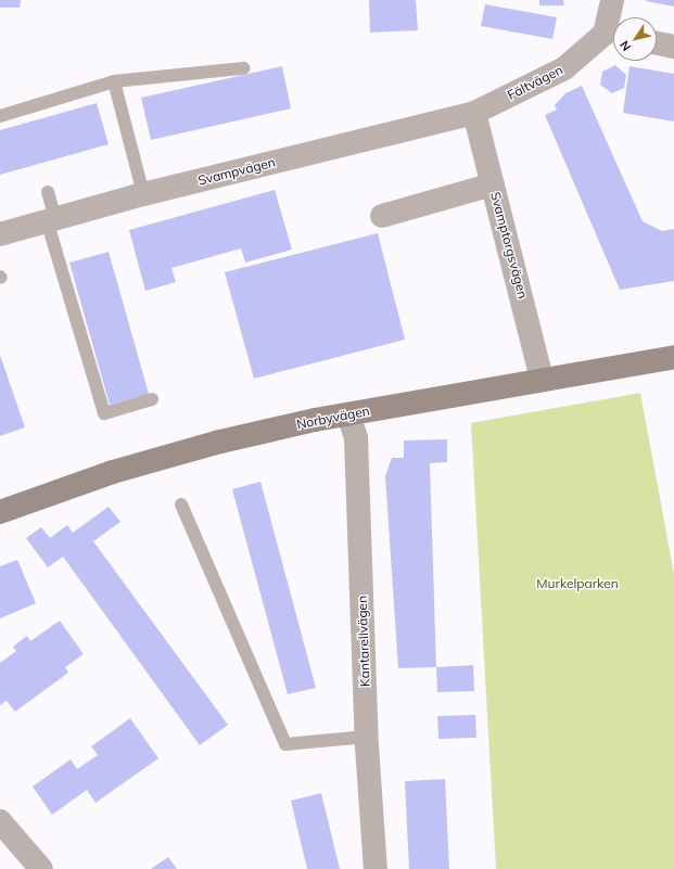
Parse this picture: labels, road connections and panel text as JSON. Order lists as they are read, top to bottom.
{
  "streets": {
    "street": [
      "Fältvägen",
      "Svampvägen",
      "Svamptorgsvägen",
      "Norbyvägen",
      "Kantarellvägen"
    ]
  },
  "crossings": [
    ["Fältvägen", "Svampvägen"],
    ["Fältvägen", "Svamptorgsvägen"],
    ["Svampvägen", "Svamptorgsvägen"],
    ["Svamptorgsvägen", "Norbyvägen"],
    ["Norbyvägen", "Kantarellvägen"]
  ],
  "parks": ["Murkelparken"],
  "north": "bottom left"
}
